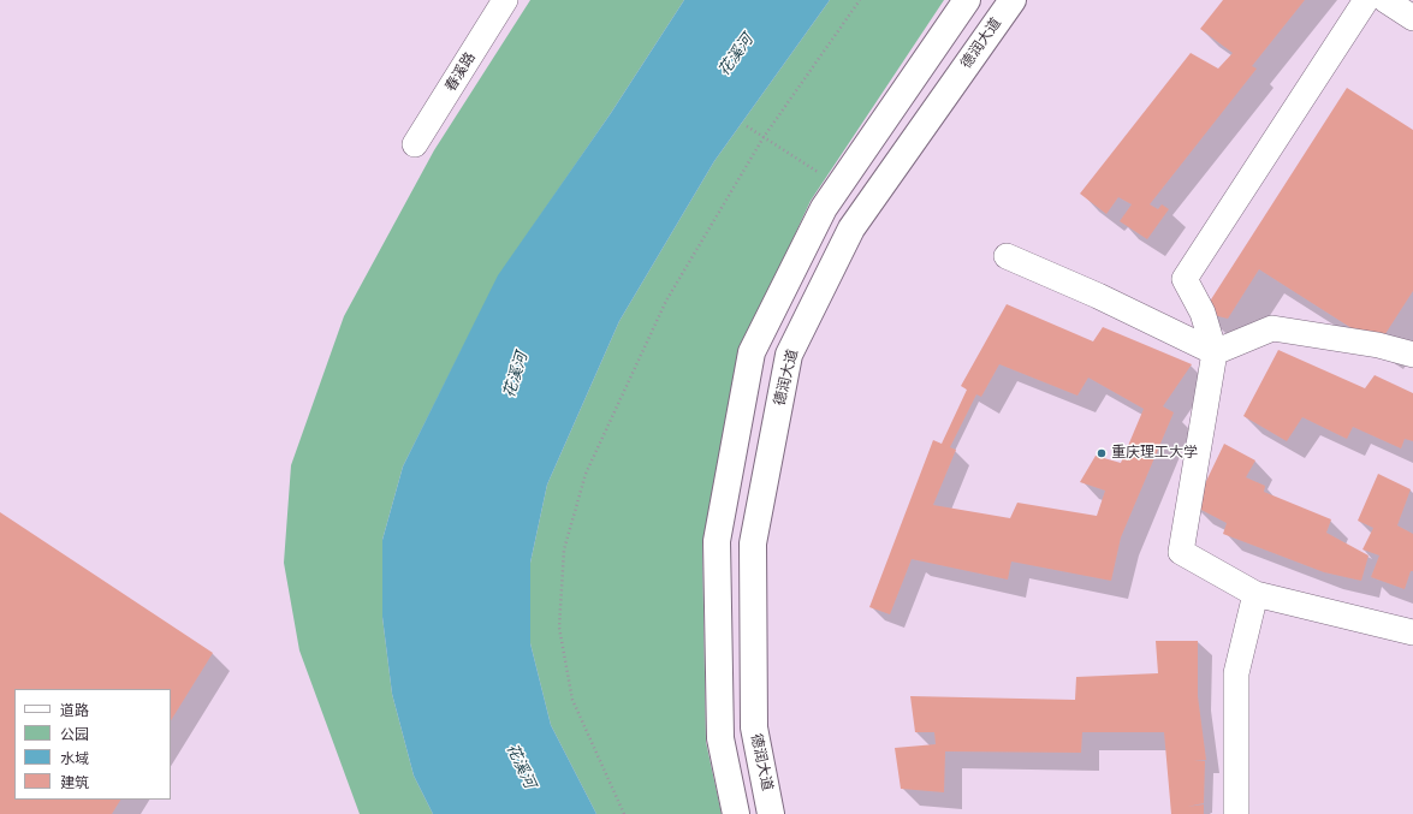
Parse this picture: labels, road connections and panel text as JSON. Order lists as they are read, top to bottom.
{
  "streets": {
    "main road": ["德润大道"],
    "street": ["春溪路"]
  },
  "water": ["花溪河"],
  "places": ["重庆理工大学"],
  "legend": [
    "道路",
    "公园",
    "水域",
    "建筑"
  ]
}
